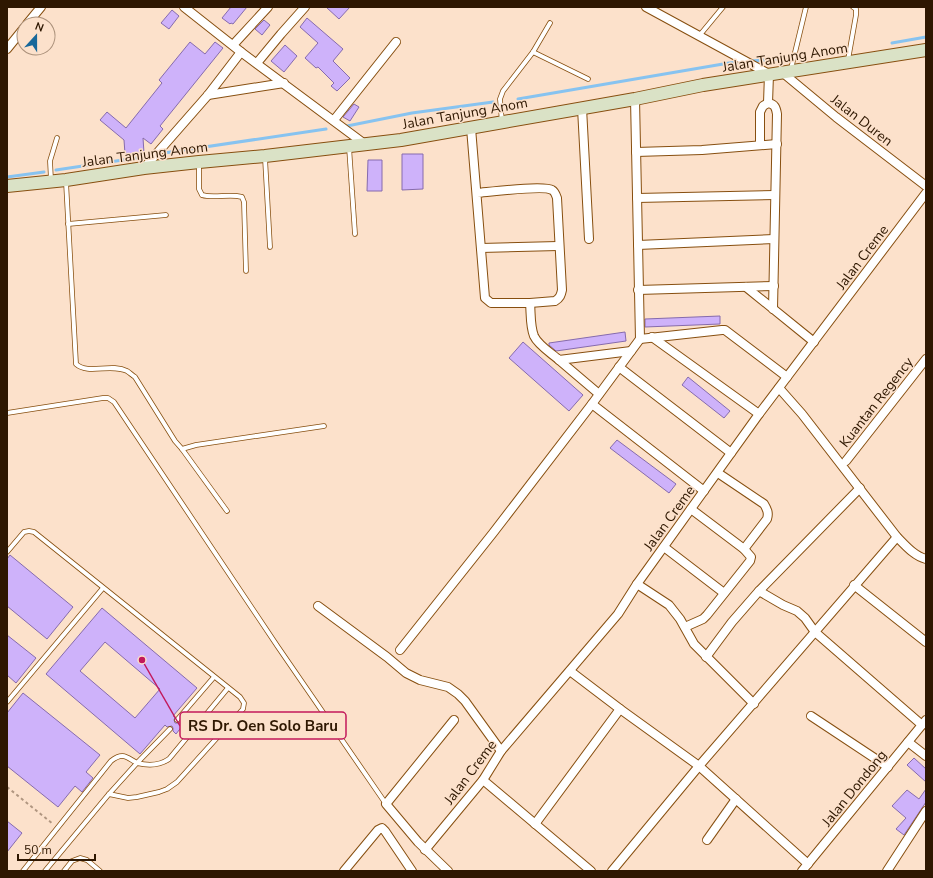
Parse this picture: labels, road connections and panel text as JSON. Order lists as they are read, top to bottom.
{
  "streets": {
    "main road": ["Jalan Tanjung Anom"],
    "street": [
      "Jalan Duren",
      "Jalan Creme",
      "Kuantan Regency",
      "Jalan Dondong"
    ]
  },
  "crossings": [
    ["Jalan Tanjung Anom", "Jalan Duren"]
  ],
  "places": ["RS Dr. Oen Solo Baru"],
  "scale_bar": "50 m",
  "north": "top"
}
